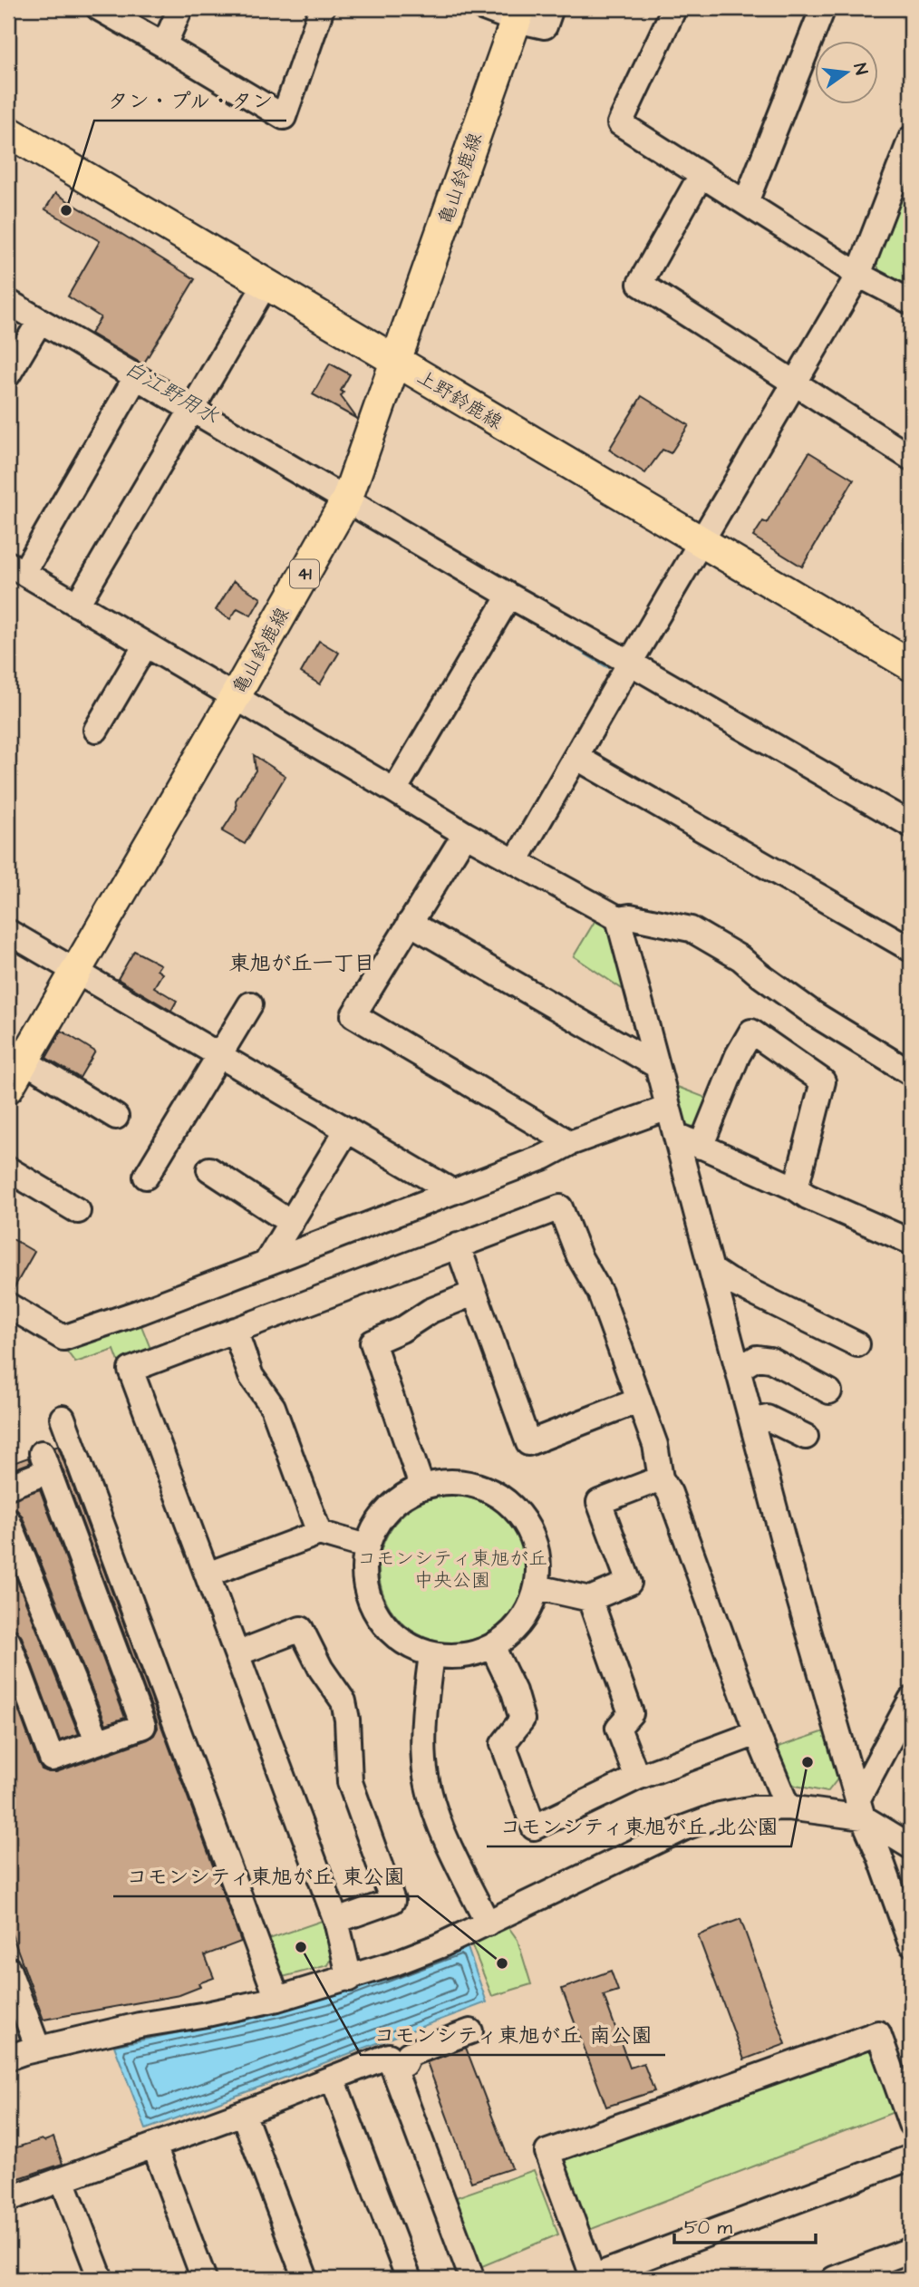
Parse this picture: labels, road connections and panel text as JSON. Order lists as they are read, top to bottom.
{
  "streets": {
    "main road": ["亀山鈴鹿線", "上野鈴鹿線", "41"]
  },
  "crossings": [
    ["亀山鈴鹿線", "上野鈴鹿線"]
  ],
  "districts": ["東旭が丘一丁目"],
  "water": ["白江野用水"],
  "parks": ["コモンシティ東旭が丘 中央公園"],
  "places": [
    "タン・プル・タン",
    "コモンシティ東旭が丘 北公園",
    "コモンシティ東旭が丘 南公園",
    "コモンシティ東旭が丘 東公園"
  ],
  "scale_bar": "50 m",
  "north": "right"
}
